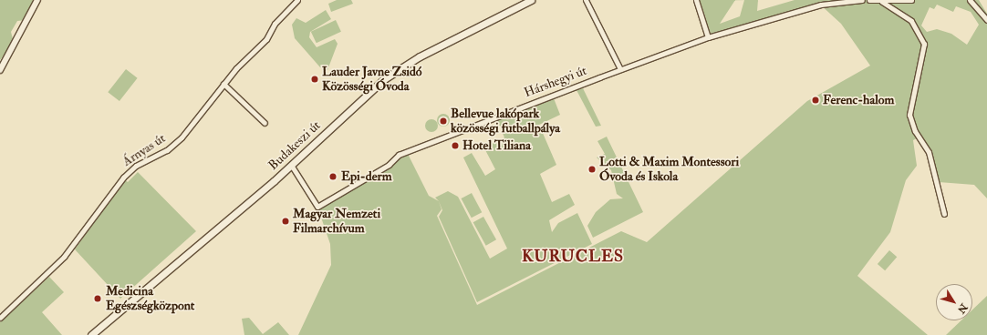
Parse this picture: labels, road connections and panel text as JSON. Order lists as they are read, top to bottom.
{
  "streets": {
    "main road": ["Budakeszi út"],
    "street": ["Hárshegyi út", "Árnyas út"]
  },
  "crossings": [
    ["Hárshegyi út", "Budakeszi út"]
  ],
  "districts": ["KURUCLES"],
  "places": [
    "Lauder Javne Zsidó Közösségi Óvoda",
    "Ferenc-halom",
    "Bellevue lakópark közösségi futballpálya",
    "Hotel Tiliana",
    "Lotti & Maxim Montessori Óvoda és Iskola",
    "Epi-derm",
    "Magyar Nemzeti Filmarchívum",
    "Medicina Egészségközpont"
  ],
  "north": "bottom right"
}
